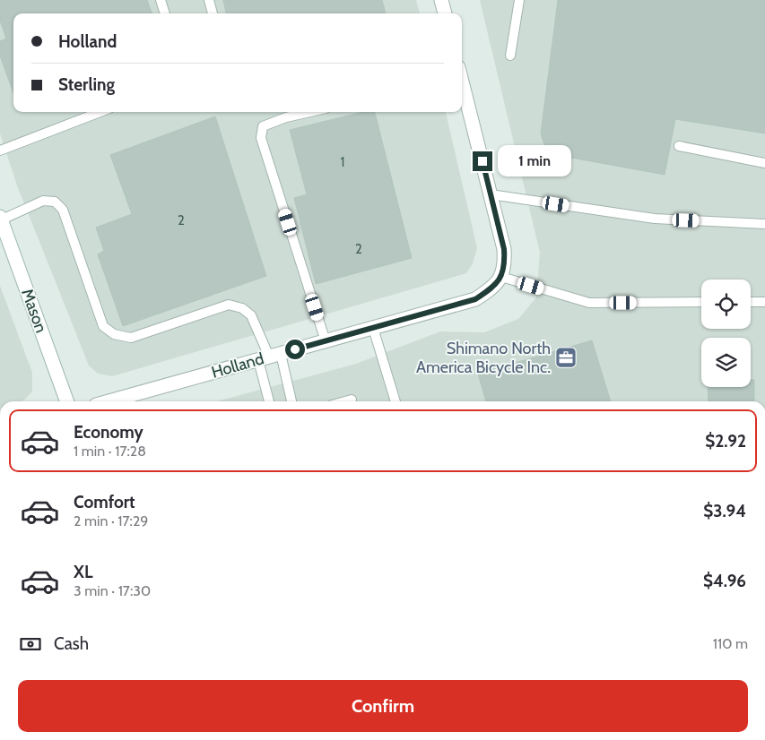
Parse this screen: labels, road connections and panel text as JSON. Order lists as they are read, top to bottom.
{
  "streets": {
    "street": ["Mason", "Holland"]
  },
  "places": {
    "office": ["Shimano North America Bicycle Inc."]
  },
  "house_numbers": ["1", "2", "2"],
  "page": {
    "banner": ["Holland", "Sterling"],
    "bubble": "1 min",
    "list": [
      {
        "name": "Economy",
        "note": "1 min · 17:28",
        "value": "$2.92"
      },
      {
        "name": "Comfort",
        "note": "2 min · 17:29",
        "value": "$3.94"
      },
      {
        "name": "XL",
        "note": "3 min · 17:30",
        "value": "$4.96"
      }
    ],
    "pay": ["Cash", "110 m"],
    "buttons": "Confirm"
  }
}
